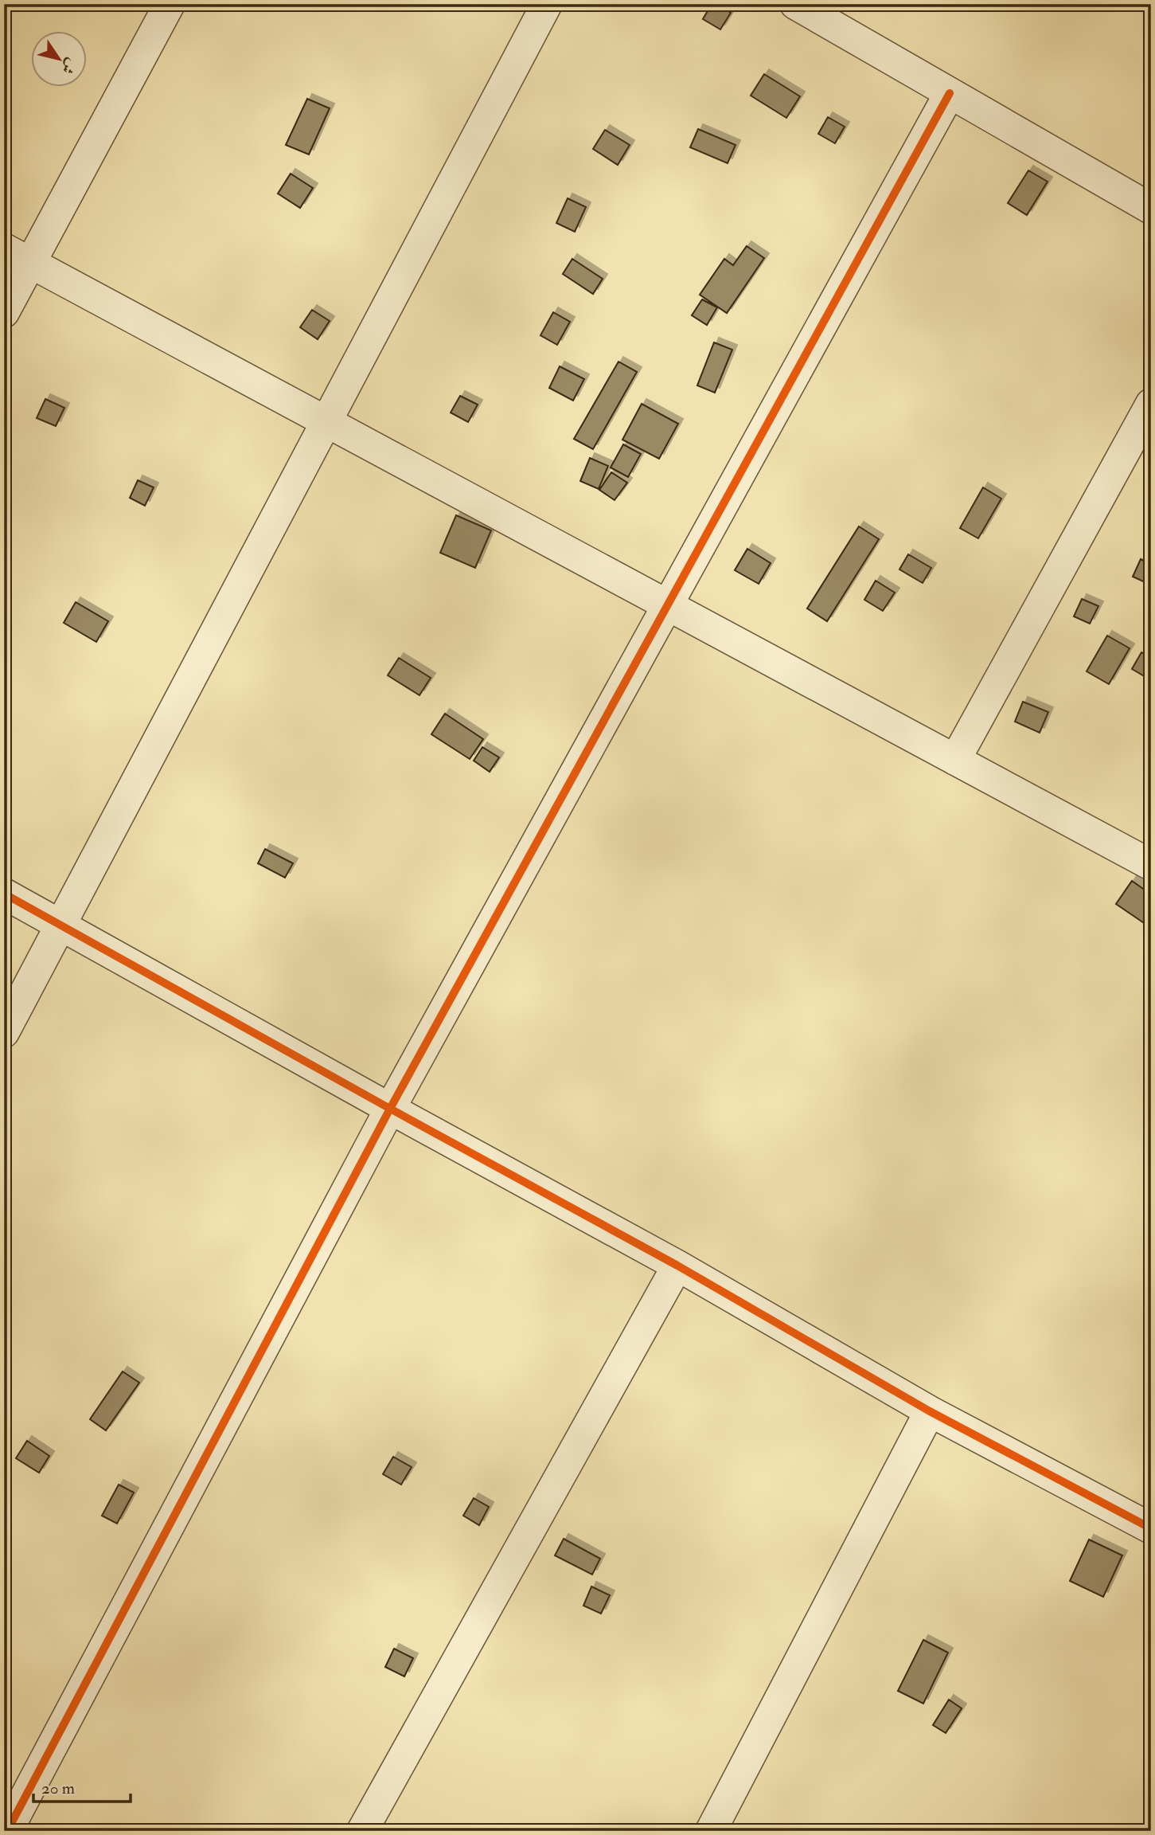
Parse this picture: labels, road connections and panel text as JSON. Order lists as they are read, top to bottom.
{
  "scale_bar": "20 m",
  "north": "bottom right"
}
